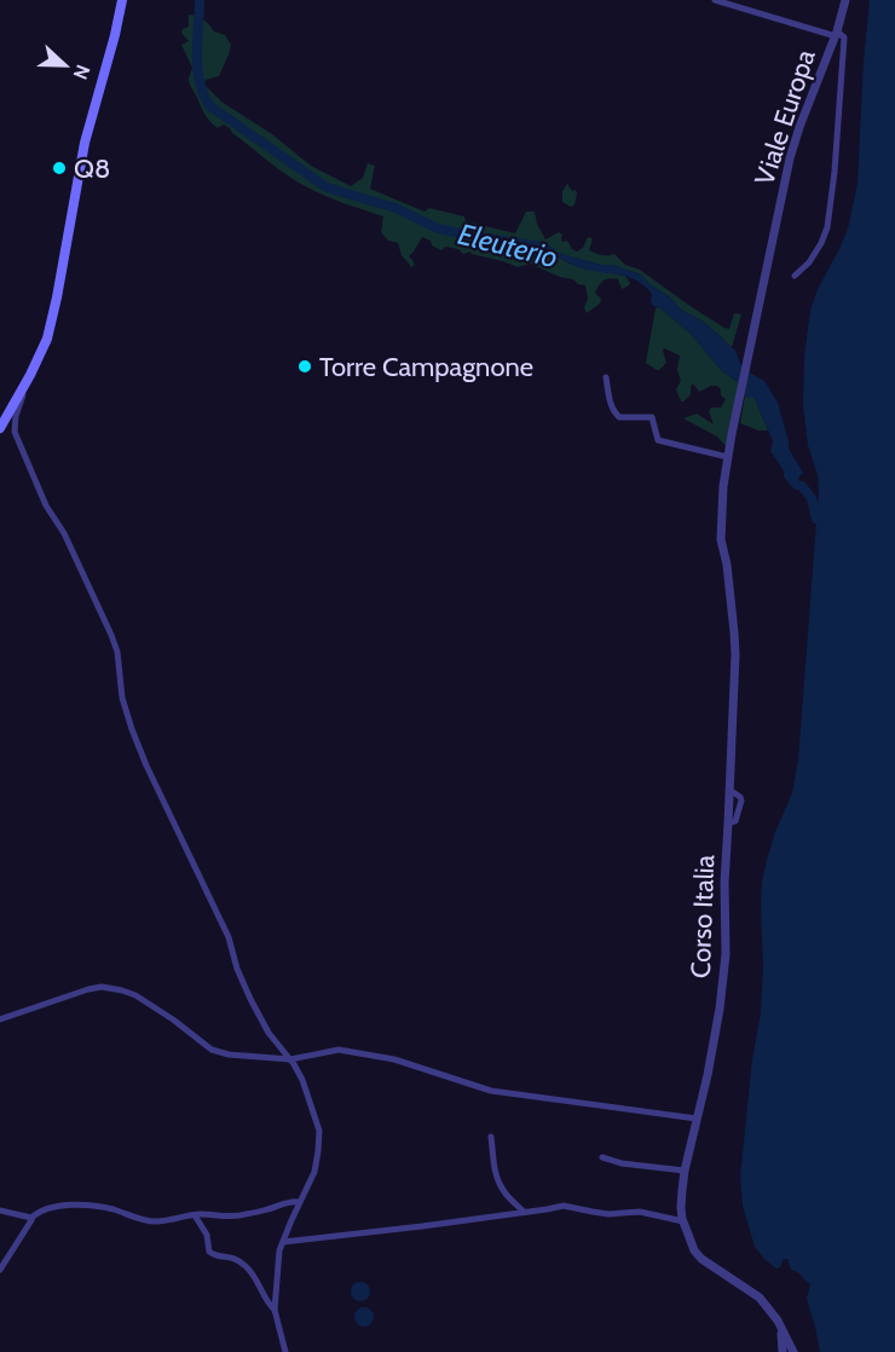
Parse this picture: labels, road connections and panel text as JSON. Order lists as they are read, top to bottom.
{
  "streets": {
    "street": ["Viale Europa", "Corso Italia"]
  },
  "crossings": [
    ["Viale Europa", "Corso Italia"]
  ],
  "water": ["Eleuterio"],
  "places": ["Q8", "Torre Campagnone"],
  "north": "right"
}
